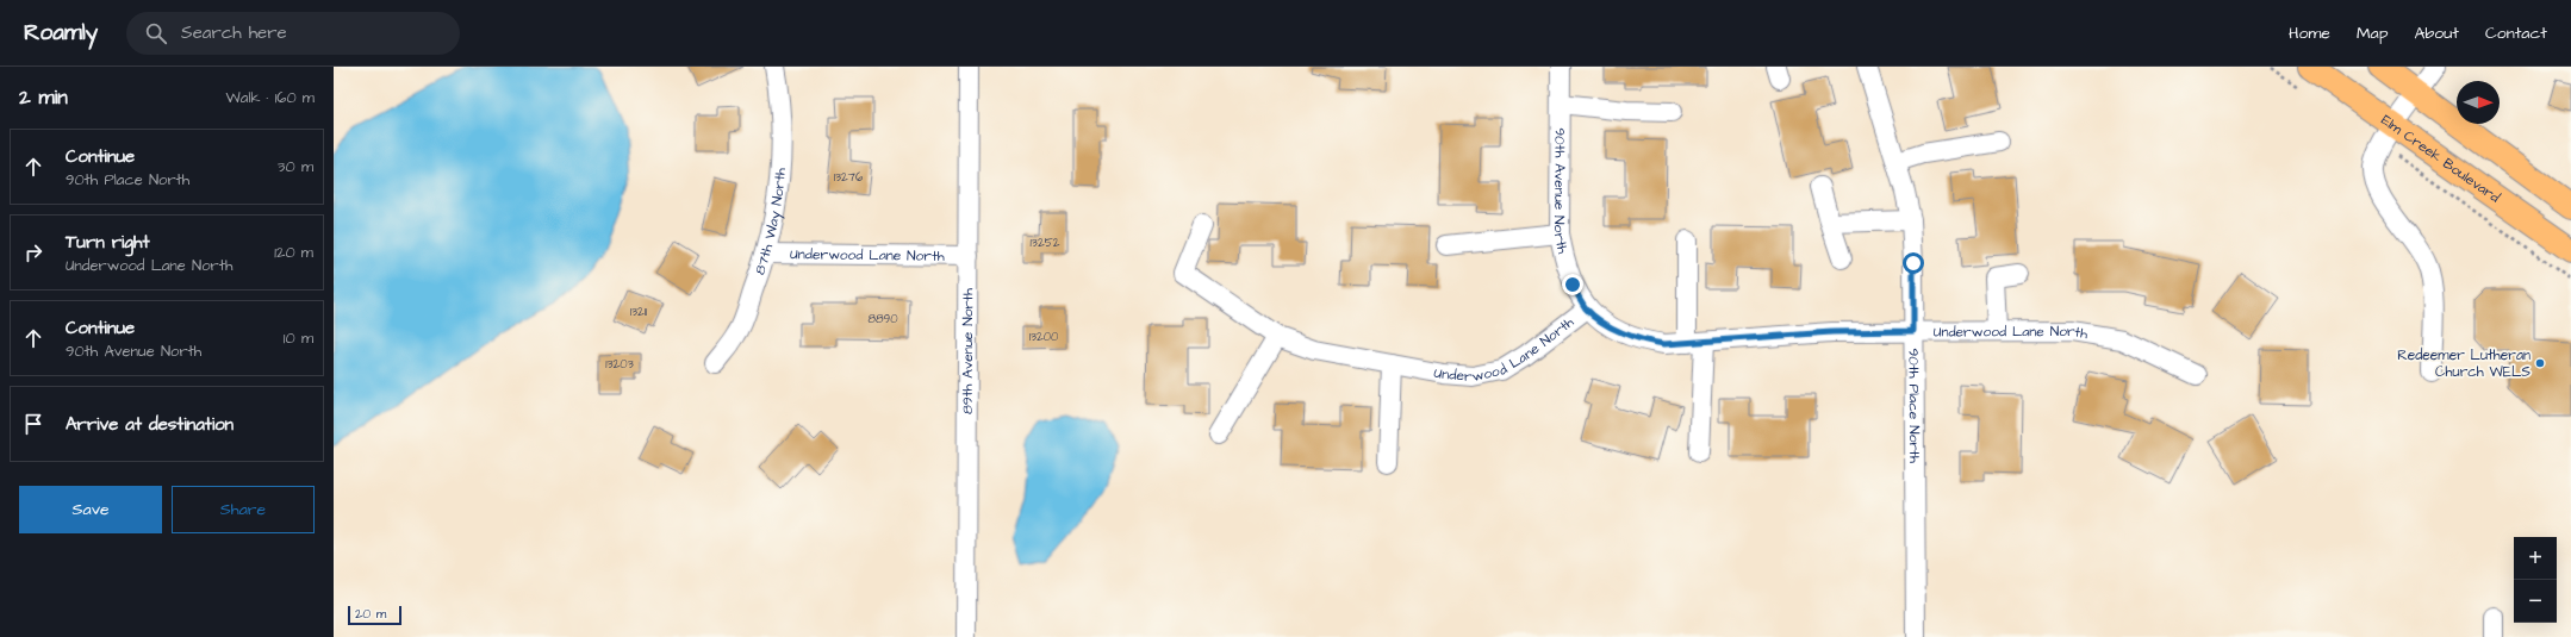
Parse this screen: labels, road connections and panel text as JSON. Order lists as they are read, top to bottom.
{
  "streets": {
    "main road": ["Elm Creek Boulevard"],
    "street": [
      "90th Avenue North",
      "87th Way North",
      "Underwood Lane North",
      "89th Avenue North",
      "90th Place North"
    ]
  },
  "crossings": [
    ["90th Avenue North", "Underwood Lane North"],
    ["87th Way North", "Underwood Lane North"],
    ["Underwood Lane North", "89th Avenue North"],
    ["Underwood Lane North", "90th Place North"]
  ],
  "places": ["Redeemer Lutheran Church WELS"],
  "house_numbers": [
    "13276",
    "13252",
    "13211",
    "8890",
    "13200",
    "13203"
  ],
  "scale_bar": "20 m",
  "north": "right",
  "page": {
    "header": "Roamly",
    "search": "Search here",
    "nav": [
      "Home",
      "Map",
      "About",
      "Contact"
    ],
    "heading": ["2 min", "Walk · 160 m"],
    "list": [
      ["Continue", "90th Place North", "30 m"],
      ["Turn right", "Underwood Lane North", "120 m"],
      ["Continue", "90th Avenue North", "10 m"],
      "Arrive at destination"
    ],
    "buttons": ["Save", "Share"],
    "map_buttons": ["+", "−"],
    "scale": "20 m"
  }
}
